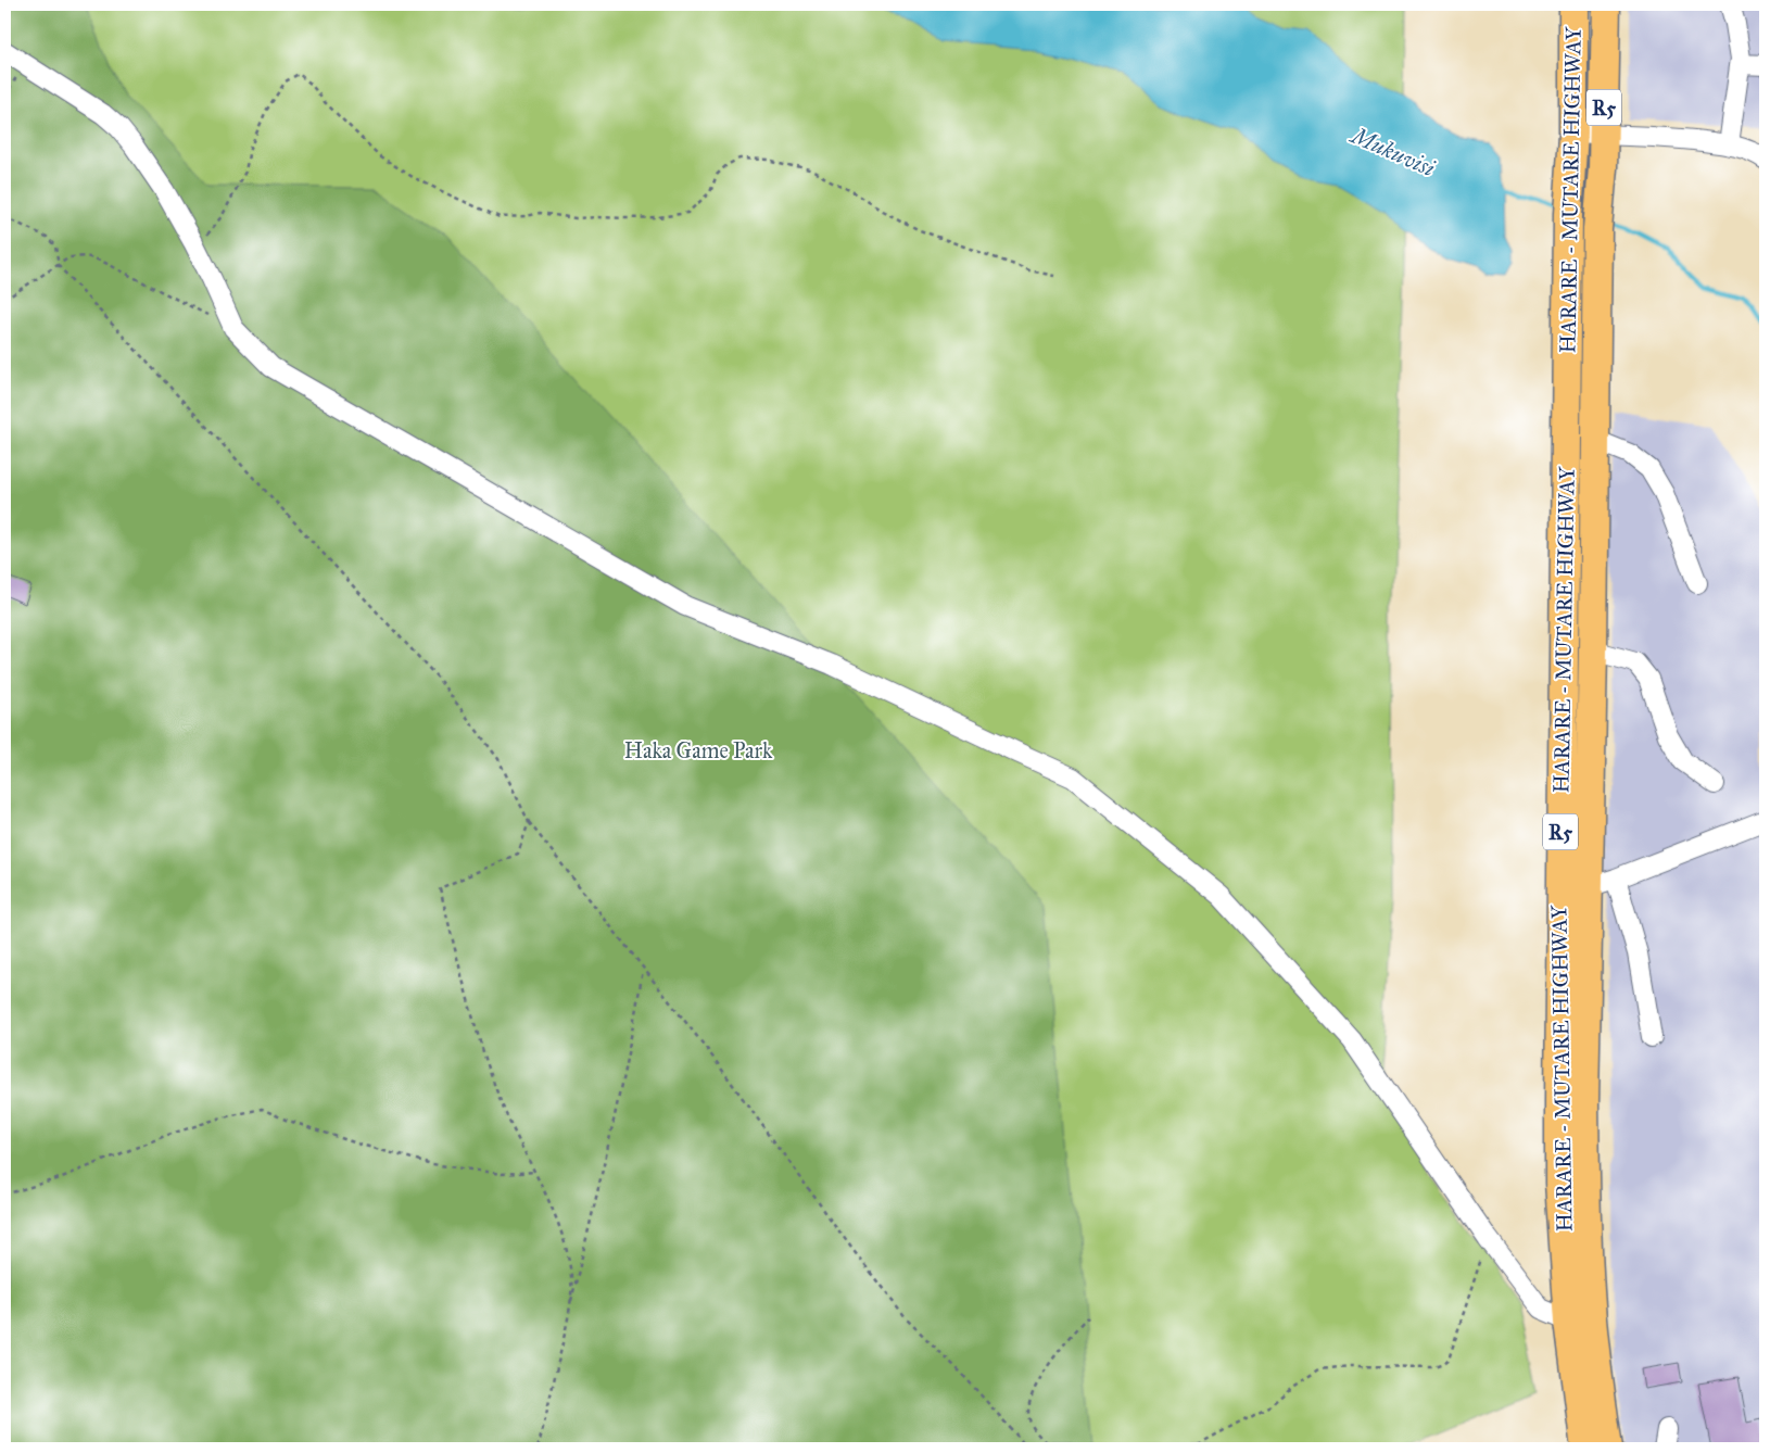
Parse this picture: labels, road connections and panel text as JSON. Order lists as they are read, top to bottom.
{
  "streets": {
    "highway": ["R5", "HARARE - MUTARE HIGHWAY"]
  },
  "water": ["Mukuvisi"],
  "parks": ["Haka Game Park"]
}
